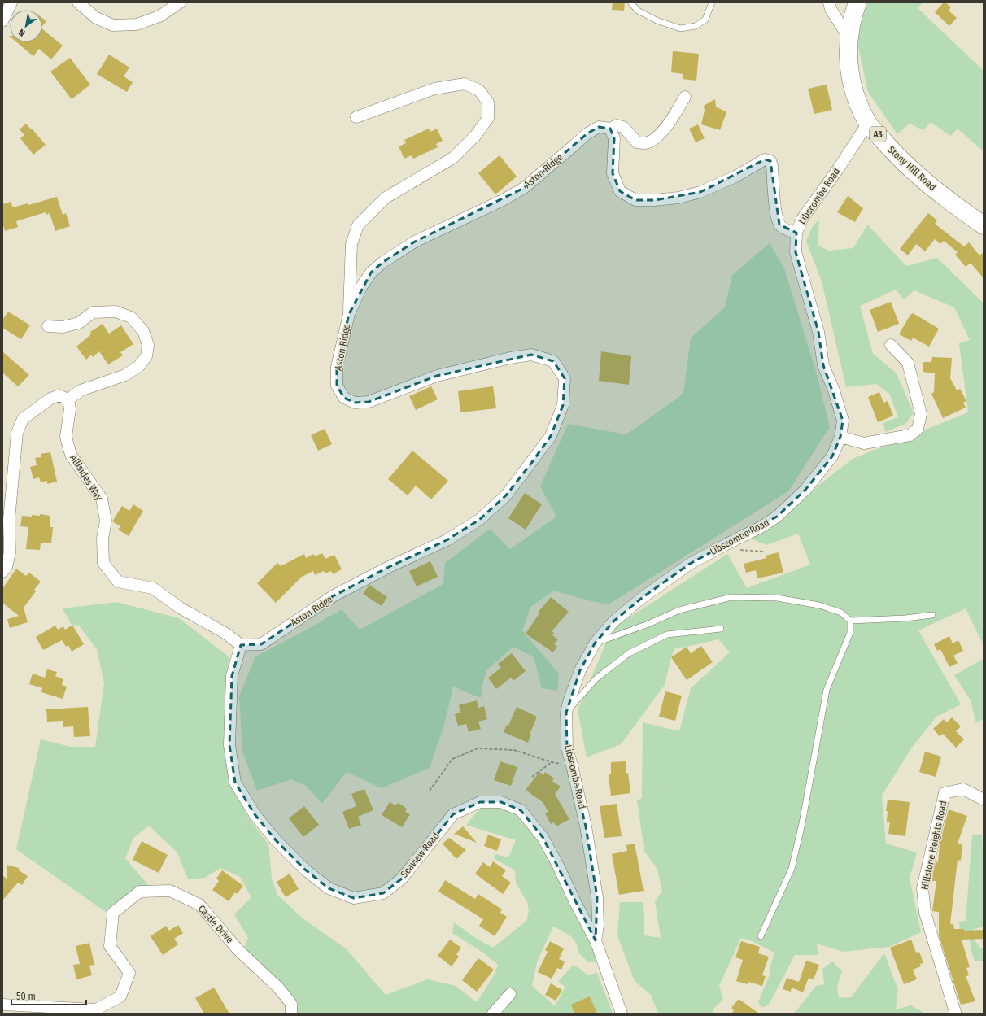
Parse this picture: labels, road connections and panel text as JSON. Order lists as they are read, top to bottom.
{
  "streets": {
    "main road": ["A3", "Stony Hill Road"],
    "street": [
      "Aston Ridge",
      "Libscombe Road",
      "Allisides Way",
      "Hillstone Heights Road",
      "Seaview Road",
      "Castle Drive"
    ]
  },
  "crossings": [
    ["Stony Hill Road", "Libscombe Road"],
    ["Aston Ridge", "Allisides Way"],
    ["Aston Ridge", "Seaview Road"],
    ["Libscombe Road", "Seaview Road"],
    ["Allisides Way", "Seaview Road"]
  ],
  "scale_bar": "50 m",
  "north": "bottom left"
}
